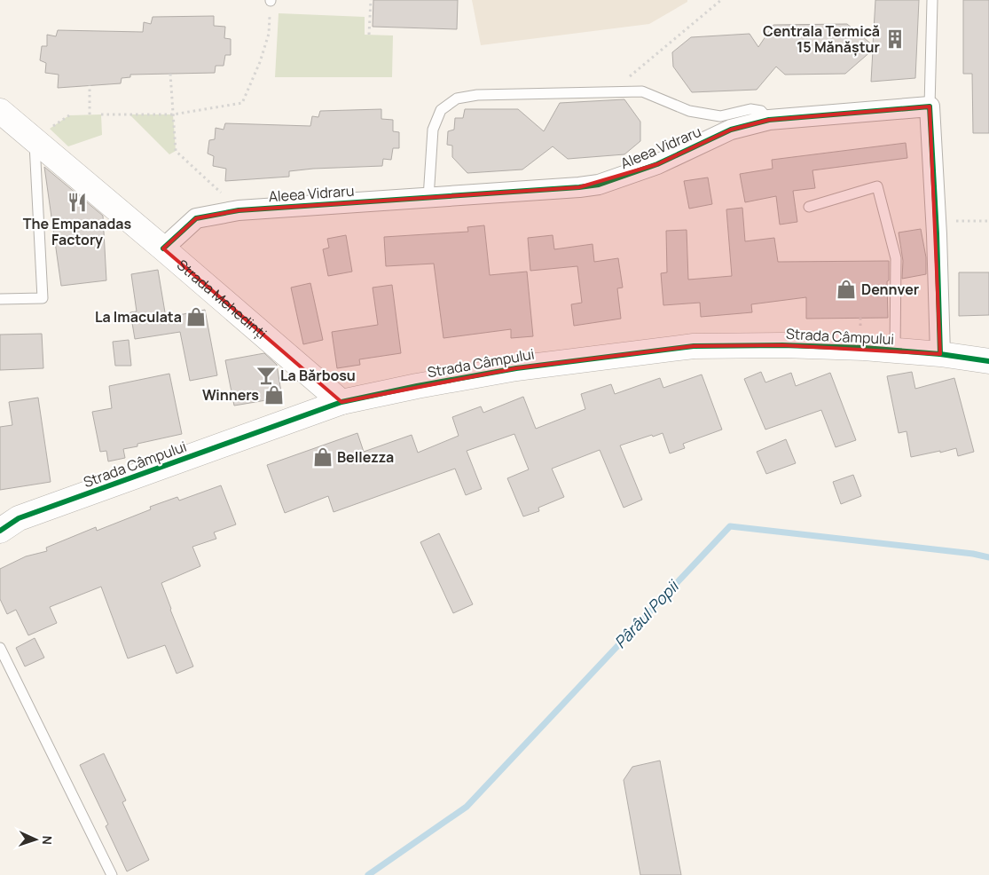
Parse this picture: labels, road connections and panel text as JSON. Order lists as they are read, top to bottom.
{
  "streets": {
    "street": ["Aleea Vidraru", "Strada Mehedinți", "Strada Câmpului"]
  },
  "crossings": [
    ["Aleea Vidraru", "Strada Mehedinți"],
    ["Strada Mehedinți", "Strada Câmpului"]
  ],
  "water": ["Pârâul Popii"],
  "places": {
    "building": ["Centrala Termică 15 Mănăștur"],
    "restaurant": ["The Empanadas Factory"],
    "shop": [
      "Dennver",
      "La Imaculata",
      "Winners",
      "Bellezza"
    ],
    "bar": ["La Bărbosu"]
  },
  "north": "right"
}
